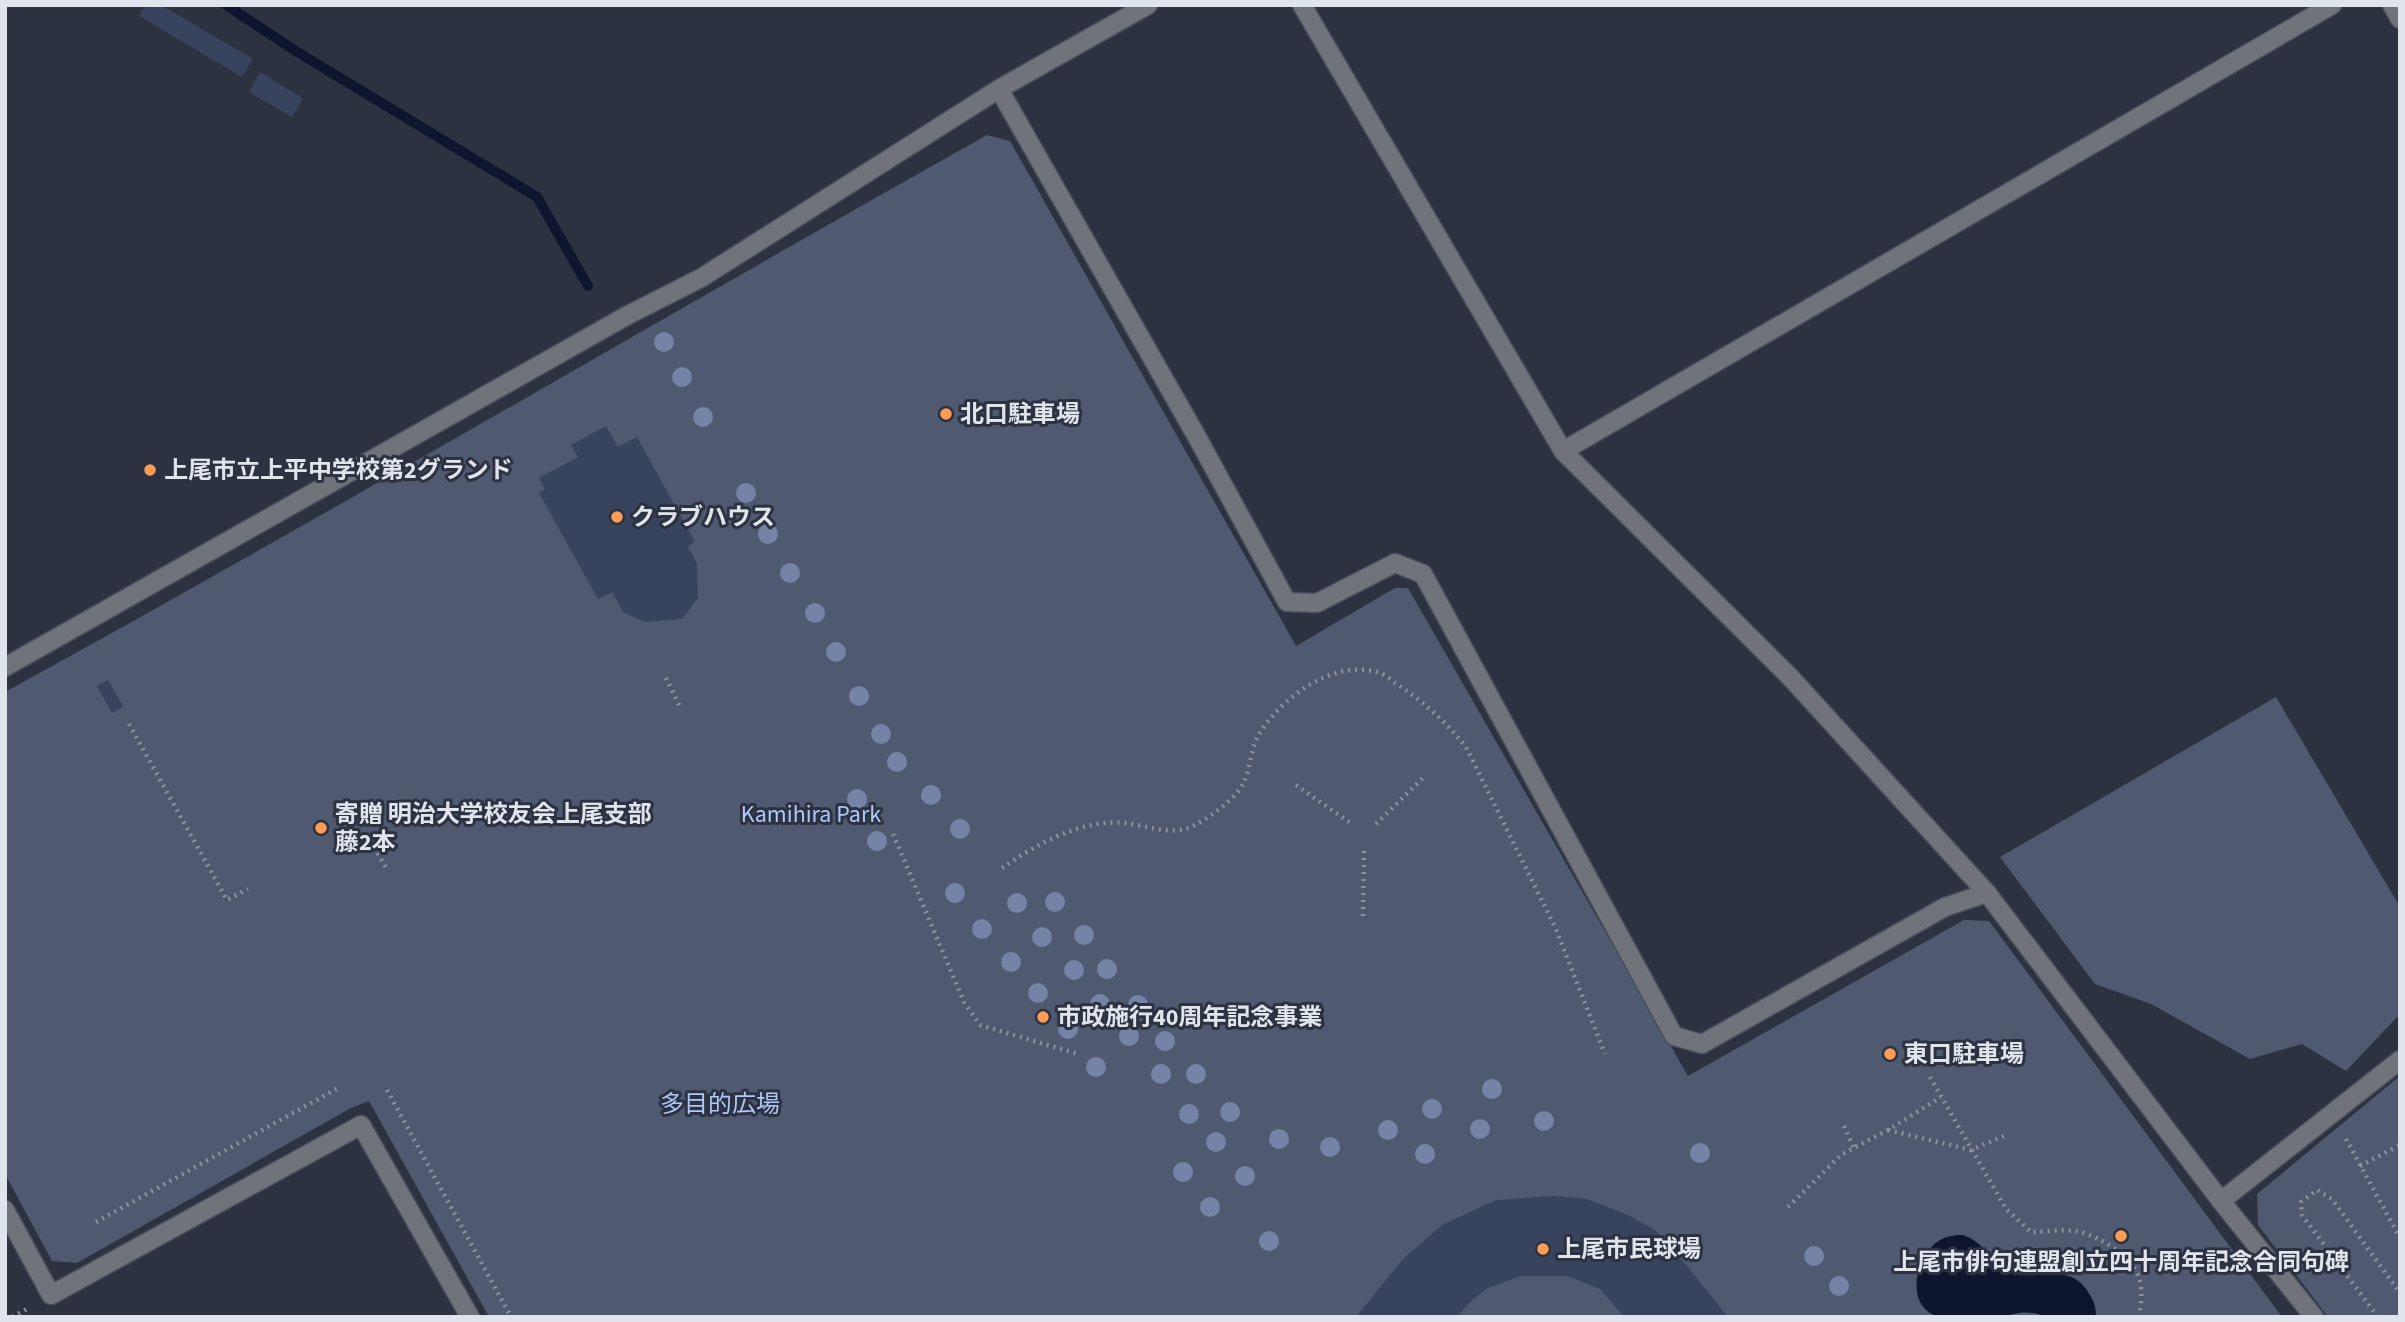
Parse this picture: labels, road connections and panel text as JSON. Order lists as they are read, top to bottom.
{
  "parks": ["Kamihira Park", "多目的広場"],
  "places": [
    "北口駐車場",
    "上尾市立上平中学校第2グランド",
    "クラブハウス",
    "寄贈 明治大学校友会上尾支部 藤2本",
    "市政施行40周年記念事業",
    "東口駐車場",
    "上尾市俳句連盟創立四十周年記念合同句碑",
    "上尾市民球場"
  ]
}
